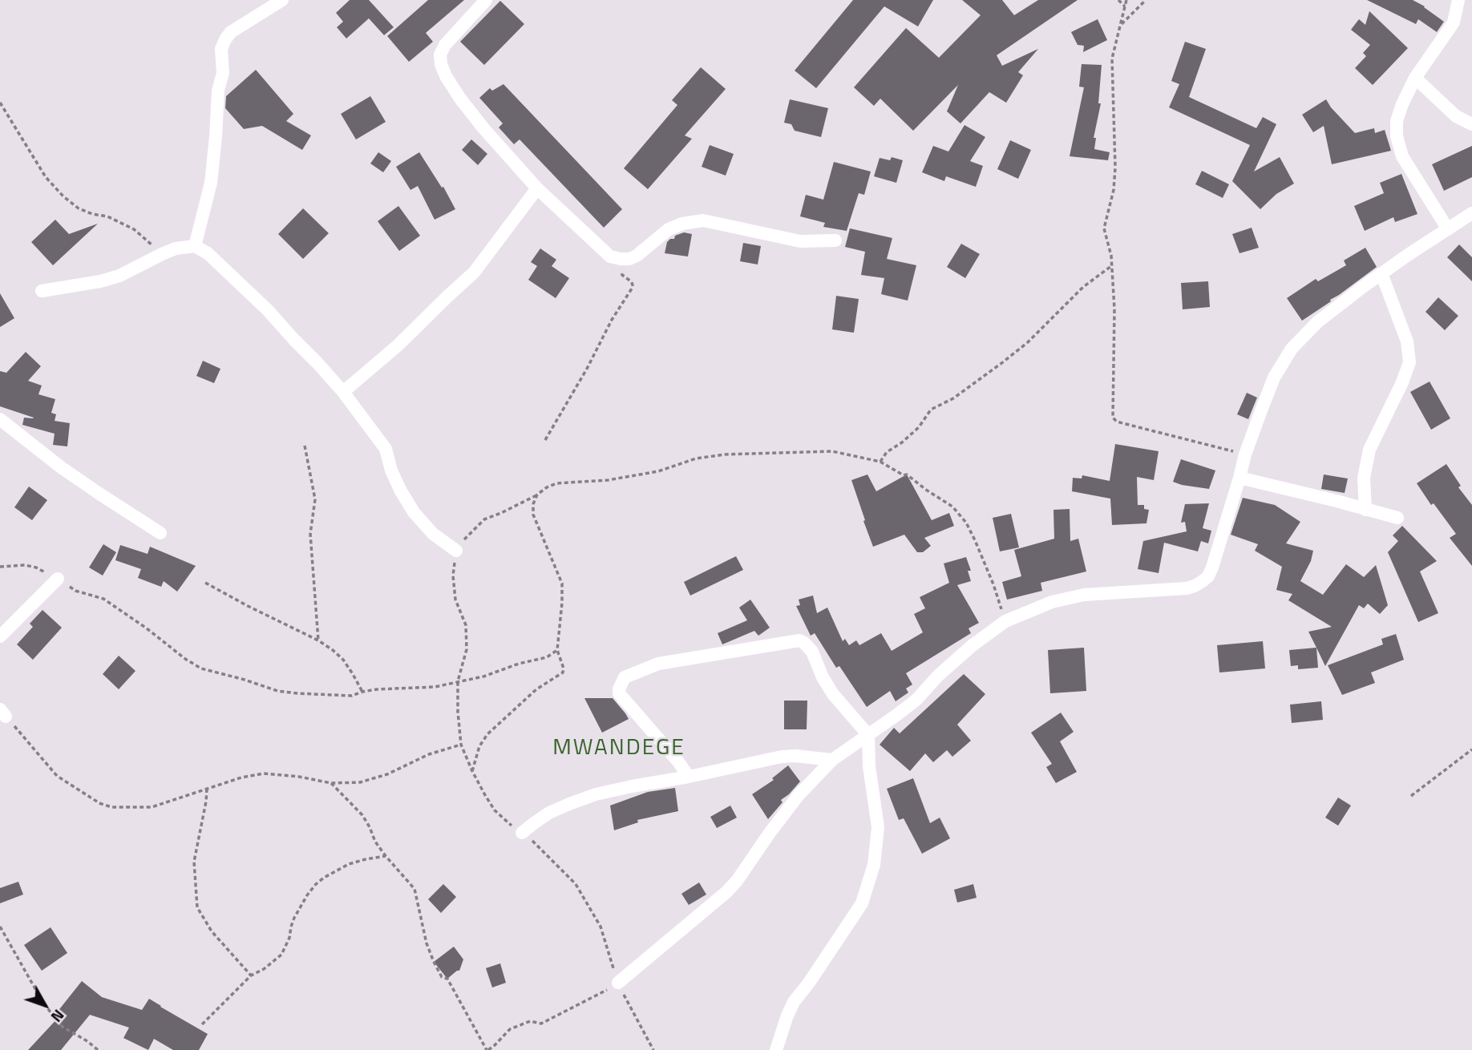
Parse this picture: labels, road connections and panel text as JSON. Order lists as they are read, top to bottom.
{
  "districts": ["MWANDEGE"],
  "north": "bottom right"
}
